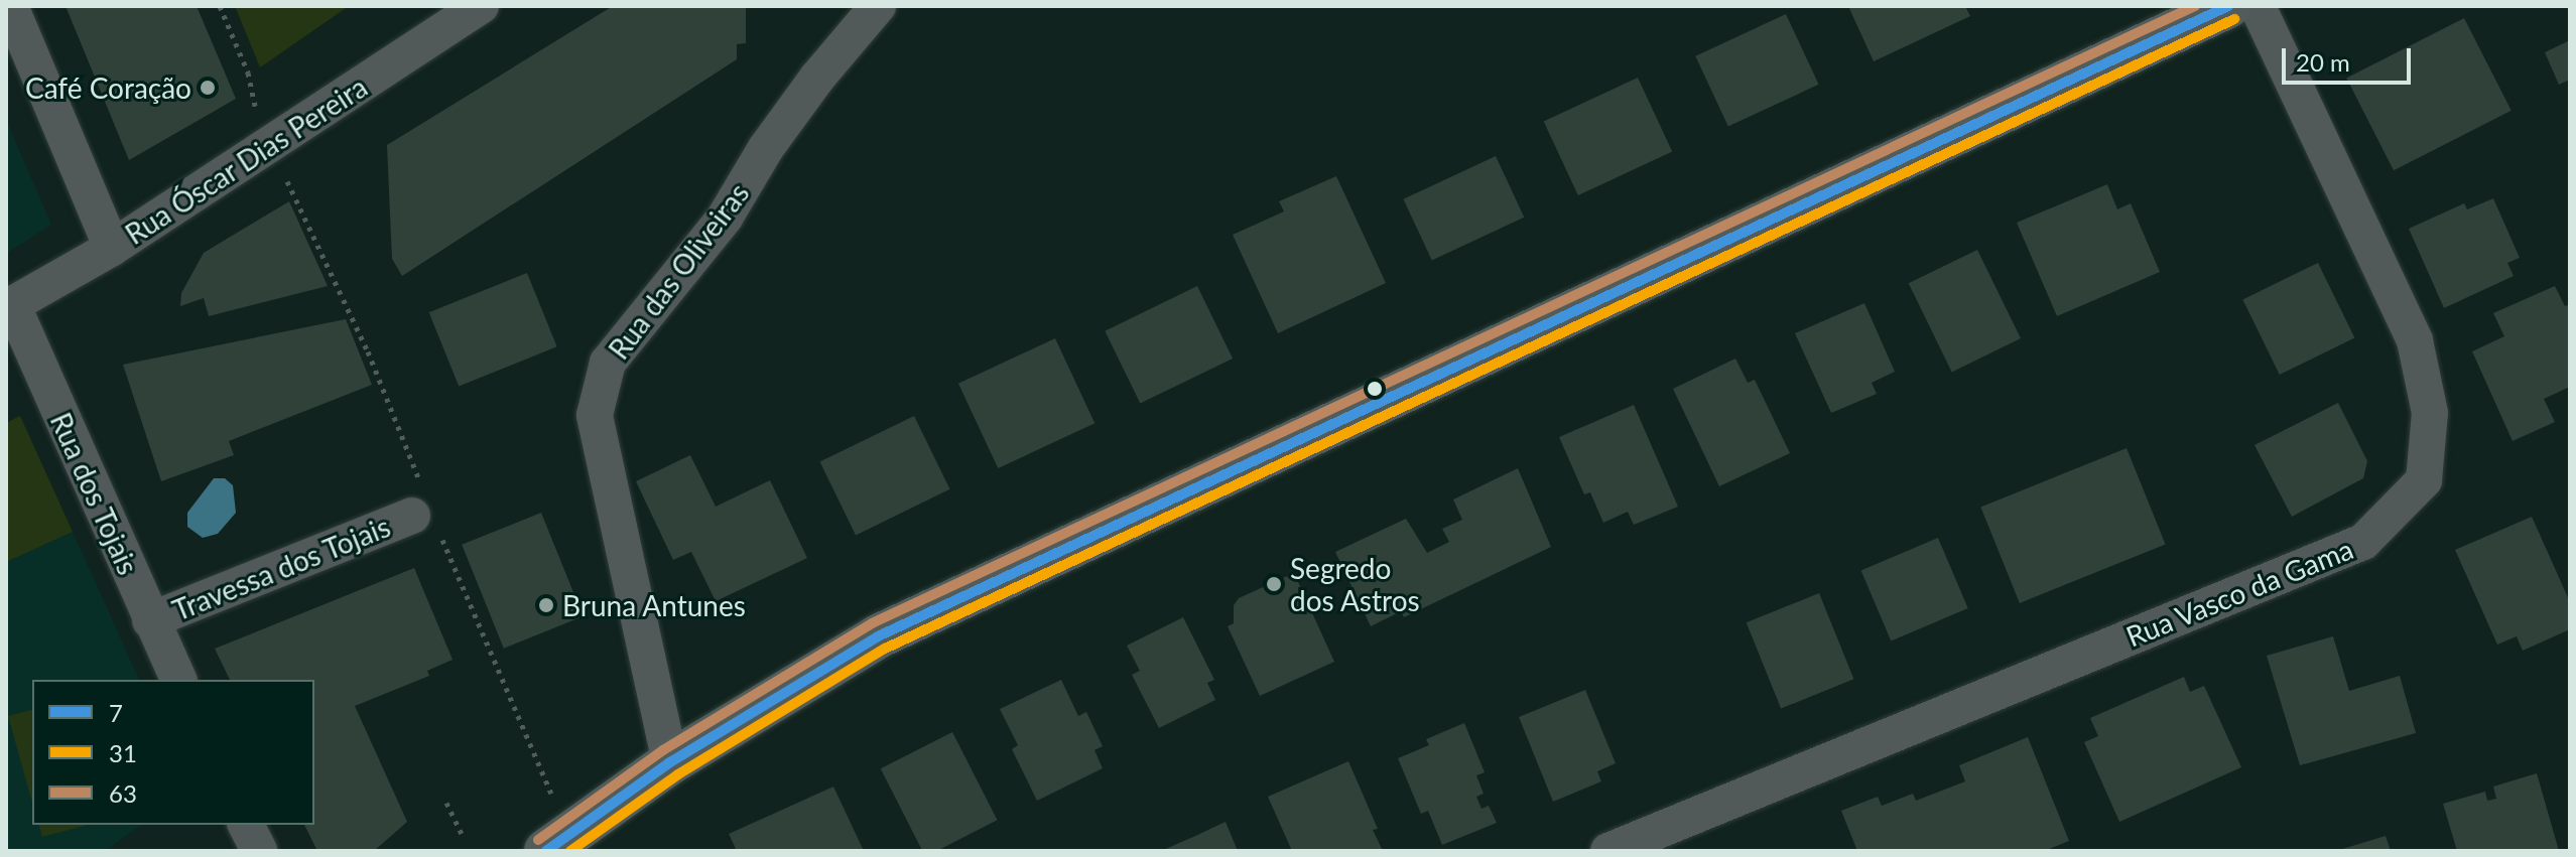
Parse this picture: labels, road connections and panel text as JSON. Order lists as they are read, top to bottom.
{
  "streets": {
    "street": [
      "Rua Óscar Dias Pereira",
      "Rua das Oliveiras",
      "Rua dos Tojais",
      "Travessa dos Tojais",
      "Rua Vasco da Gama"
    ]
  },
  "crossings": [
    ["Rua Óscar Dias Pereira", "Rua dos Tojais"],
    ["Rua dos Tojais", "Travessa dos Tojais"]
  ],
  "places": ["Café Coração", "Segredo dos Astros", "Bruna Antunes"],
  "lines": ["transit line 7", "transit line 63", "transit line 31"],
  "legend": ["7", "31", "63"],
  "scale_bar": "20 m"
}
